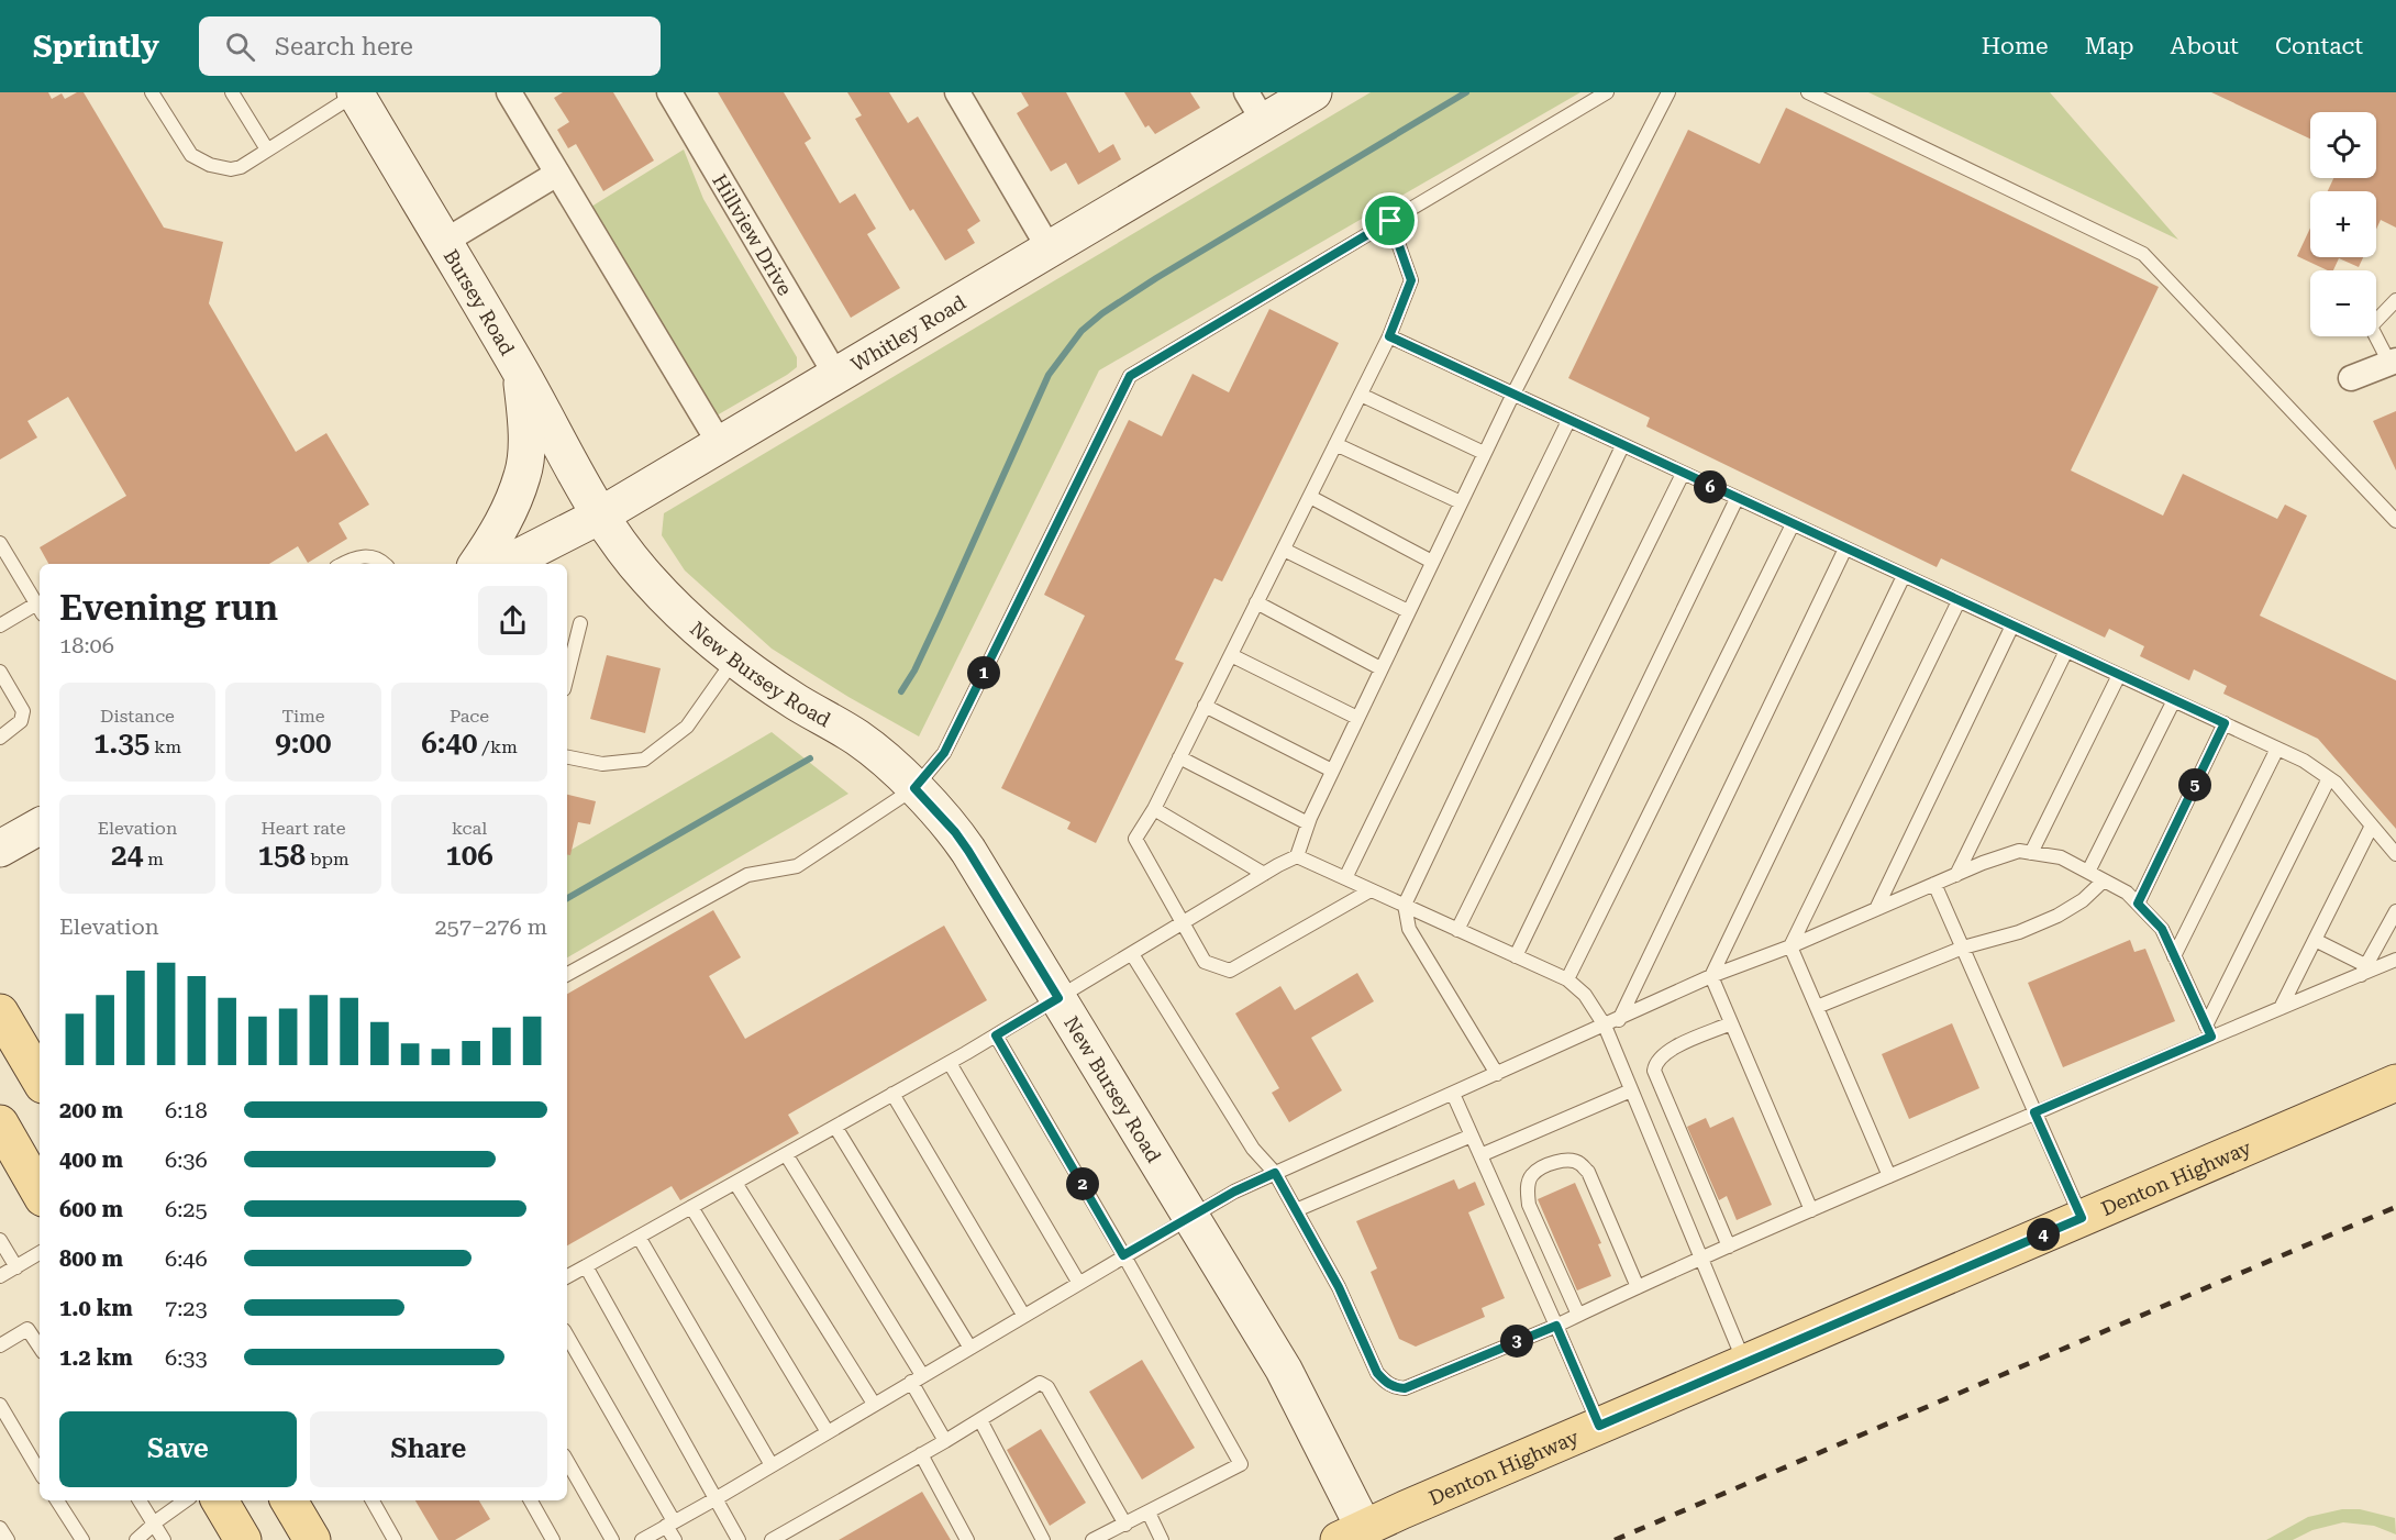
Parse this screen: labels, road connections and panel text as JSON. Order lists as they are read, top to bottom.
{
  "streets": {
    "main road": ["Denton Highway"],
    "street": [
      "Hillview Drive",
      "Bursey Road",
      "Whitley Road",
      "New Bursey Road"
    ]
  },
  "crossings": [
    ["Hillview Drive", "Whitley Road"],
    ["Bursey Road", "Whitley Road"],
    ["Bursey Road", "New Bursey Road"],
    ["Whitley Road", "New Bursey Road"],
    ["New Bursey Road", "Denton Highway"]
  ],
  "page": {
    "header": "Sprintly",
    "search": "Search here",
    "nav": [
      "Home",
      "Map",
      "About",
      "Contact"
    ],
    "map_buttons": ["+", "−"],
    "pins": [
      "6",
      "1",
      "5",
      "2",
      "4",
      "3"
    ],
    "heading": ["Evening run", "18:06"],
    "stats": [
      ["Distance", "1.35 km"],
      ["Time", "9:00"],
      ["Pace", "6:40 /km"],
      ["Elevation", "24 m"],
      ["Heart rate", "158 bpm"],
      ["kcal", "106"]
    ],
    "chart": ["Elevation", "257–276 m"],
    "list": [
      {
        "name": "200 m",
        "note": "6:18"
      },
      {
        "name": "400 m",
        "note": "6:36"
      },
      {
        "name": "600 m",
        "note": "6:25"
      },
      {
        "name": "800 m",
        "note": "6:46"
      },
      {
        "name": "1.0 km",
        "note": "7:23"
      },
      {
        "name": "1.2 km",
        "note": "6:33"
      }
    ],
    "buttons": ["Save", "Share"]
  }
}
